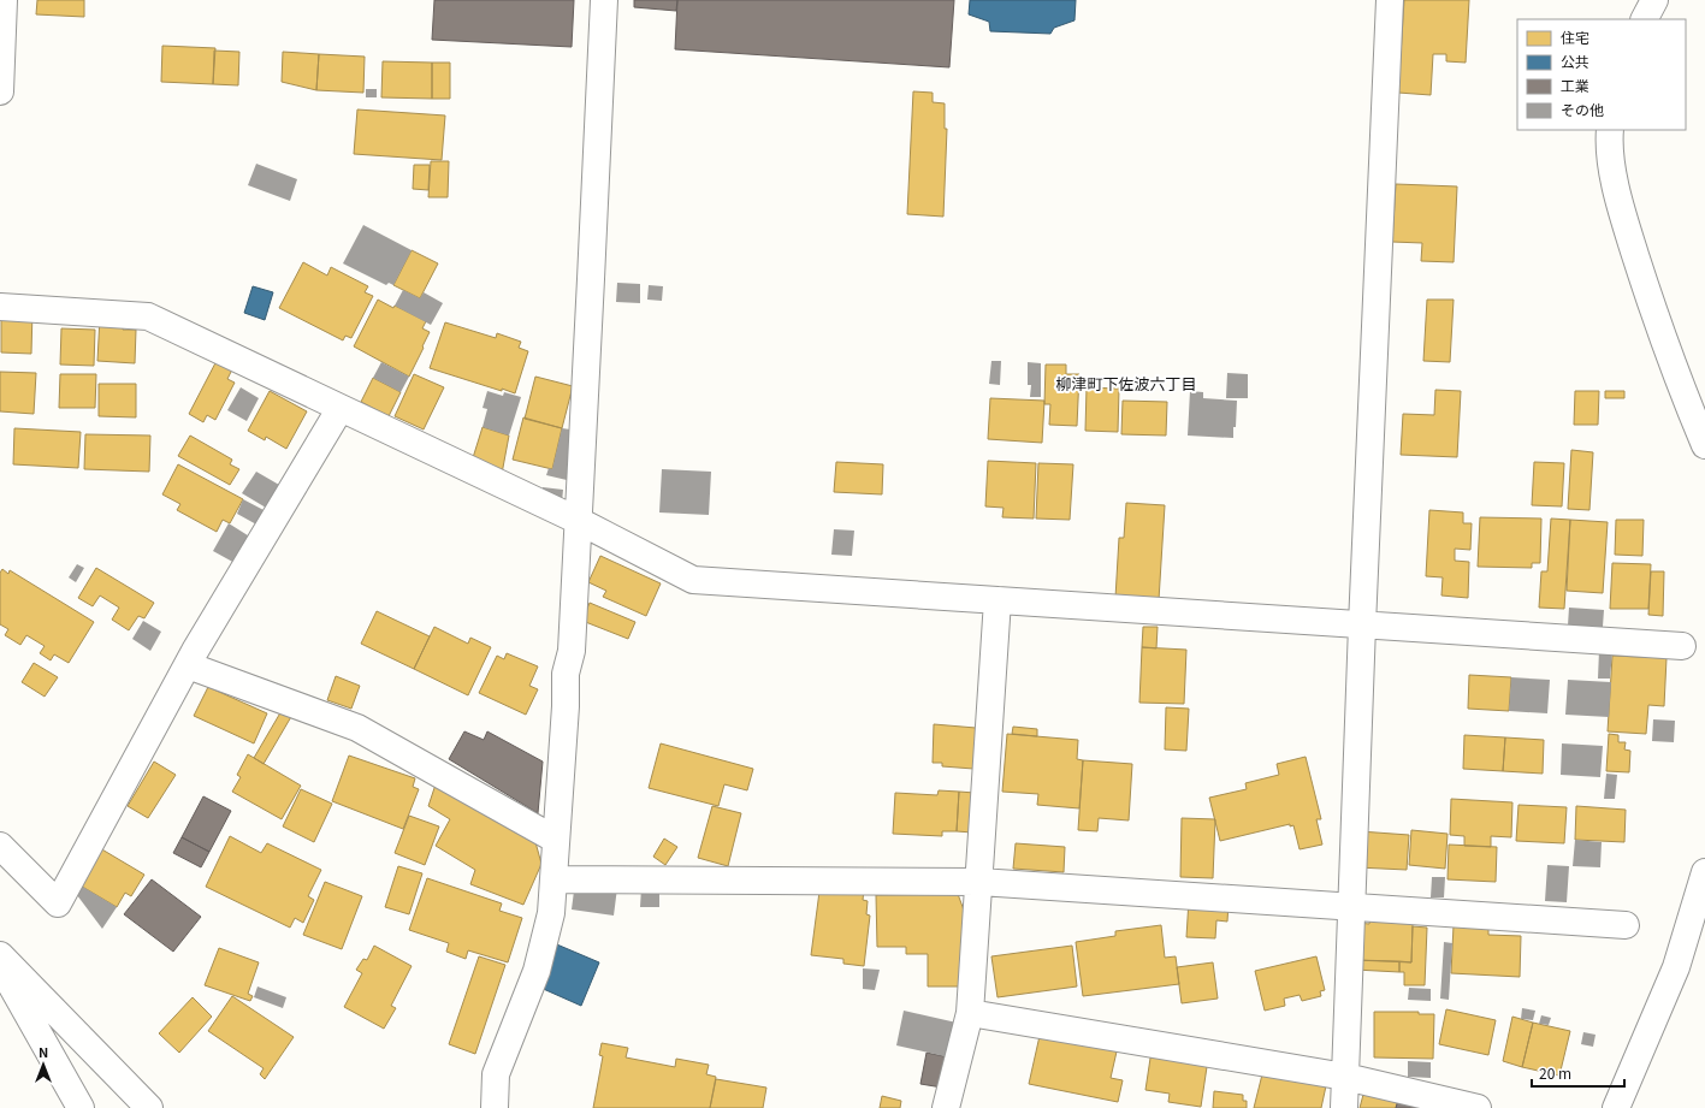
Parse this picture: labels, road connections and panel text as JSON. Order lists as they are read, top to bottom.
{
  "districts": ["柳津町下佐波六丁目"],
  "legend": [
    "住宅",
    "公共",
    "工業",
    "その他"
  ],
  "scale_bar": "20 m",
  "north": "top"
}
